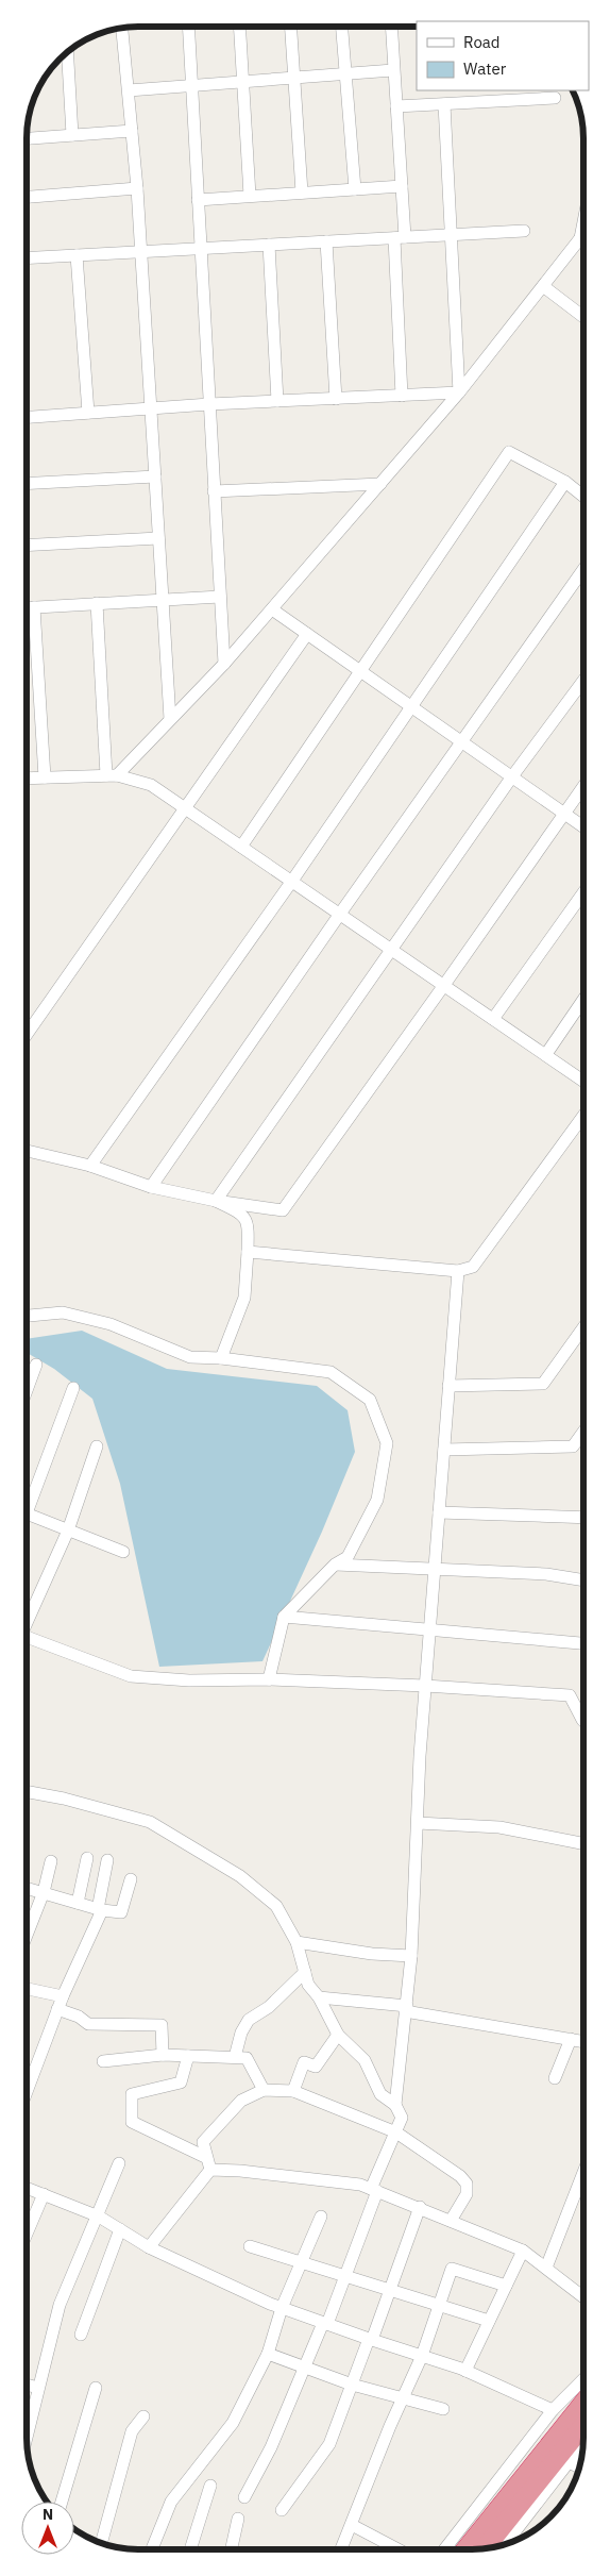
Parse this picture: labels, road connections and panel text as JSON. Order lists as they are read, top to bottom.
{
  "legend": ["Road", "Water"],
  "north": "top"
}
